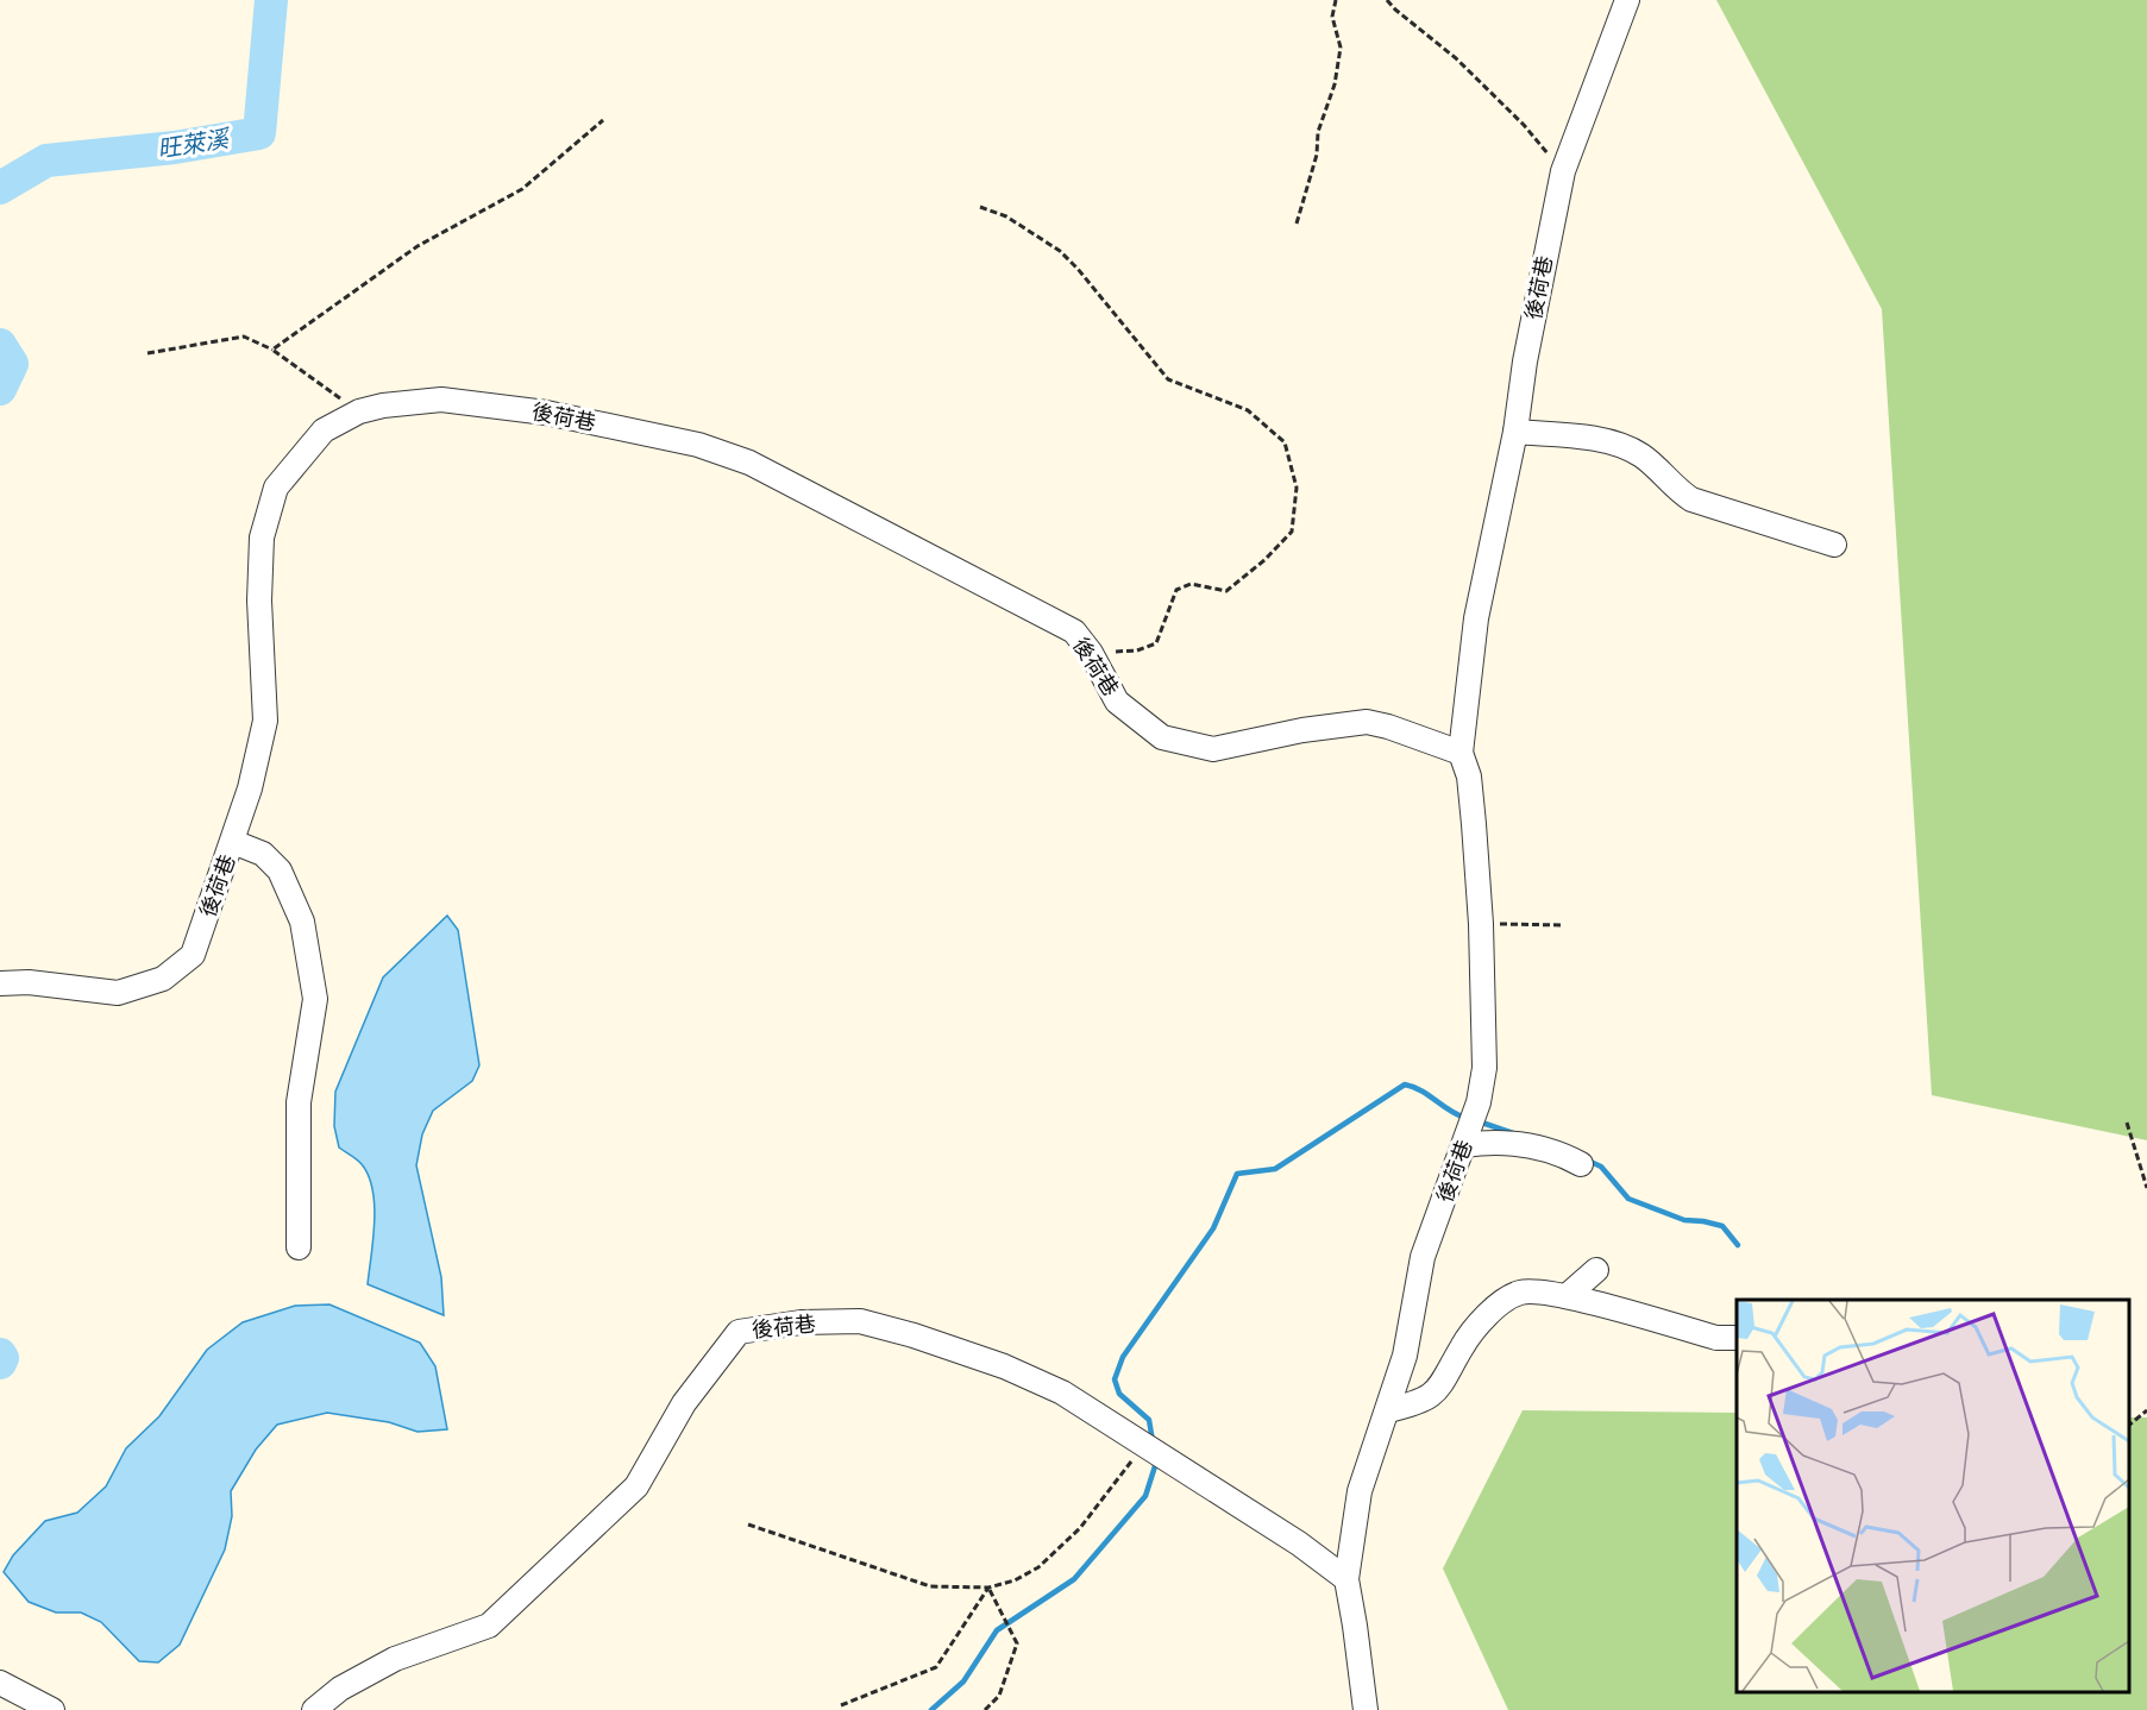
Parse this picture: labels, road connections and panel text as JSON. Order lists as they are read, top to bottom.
{
  "streets": {
    "street": ["後荷巷"]
  },
  "water": ["旺萊溪"]
}
